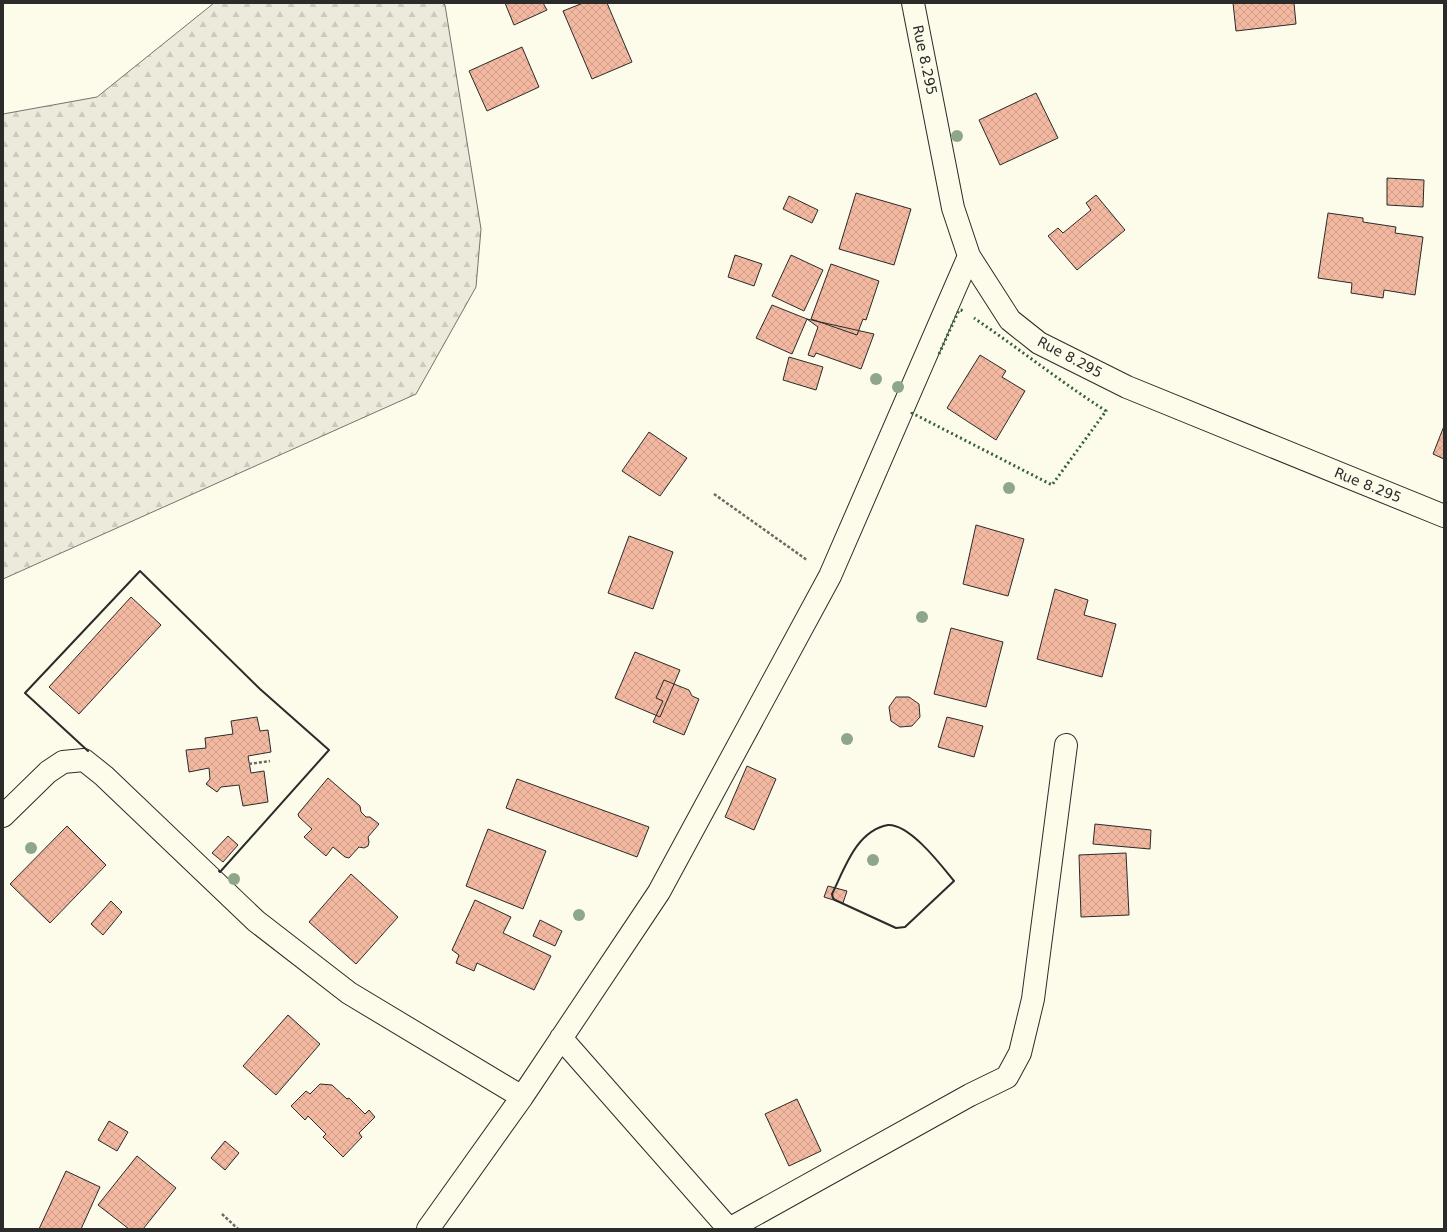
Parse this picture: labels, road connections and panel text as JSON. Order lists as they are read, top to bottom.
{
  "streets": {
    "street": ["Rue 8.295"]
  }
}
